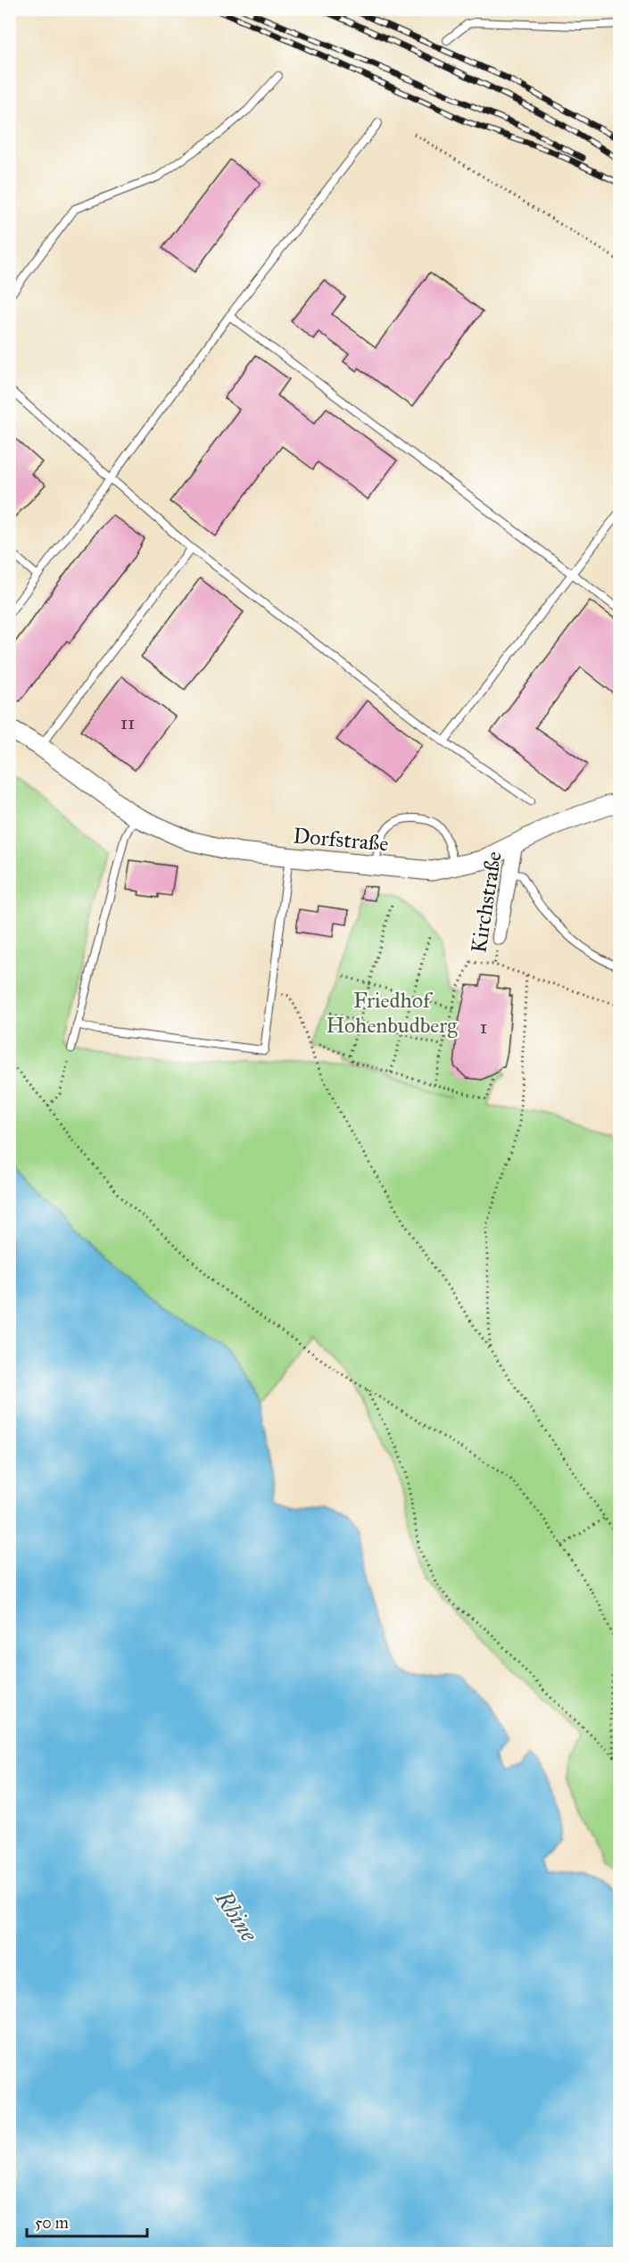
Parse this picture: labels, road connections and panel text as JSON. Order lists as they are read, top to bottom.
{
  "streets": {
    "street": ["Dorfstraße", "Kirchstraße"]
  },
  "crossings": [
    ["Dorfstraße", "Kirchstraße"]
  ],
  "water": ["Rhine"],
  "parks": ["Friedhof Hohenbudberg"],
  "house_numbers": ["11", "1"],
  "scale_bar": "50 m"
}
